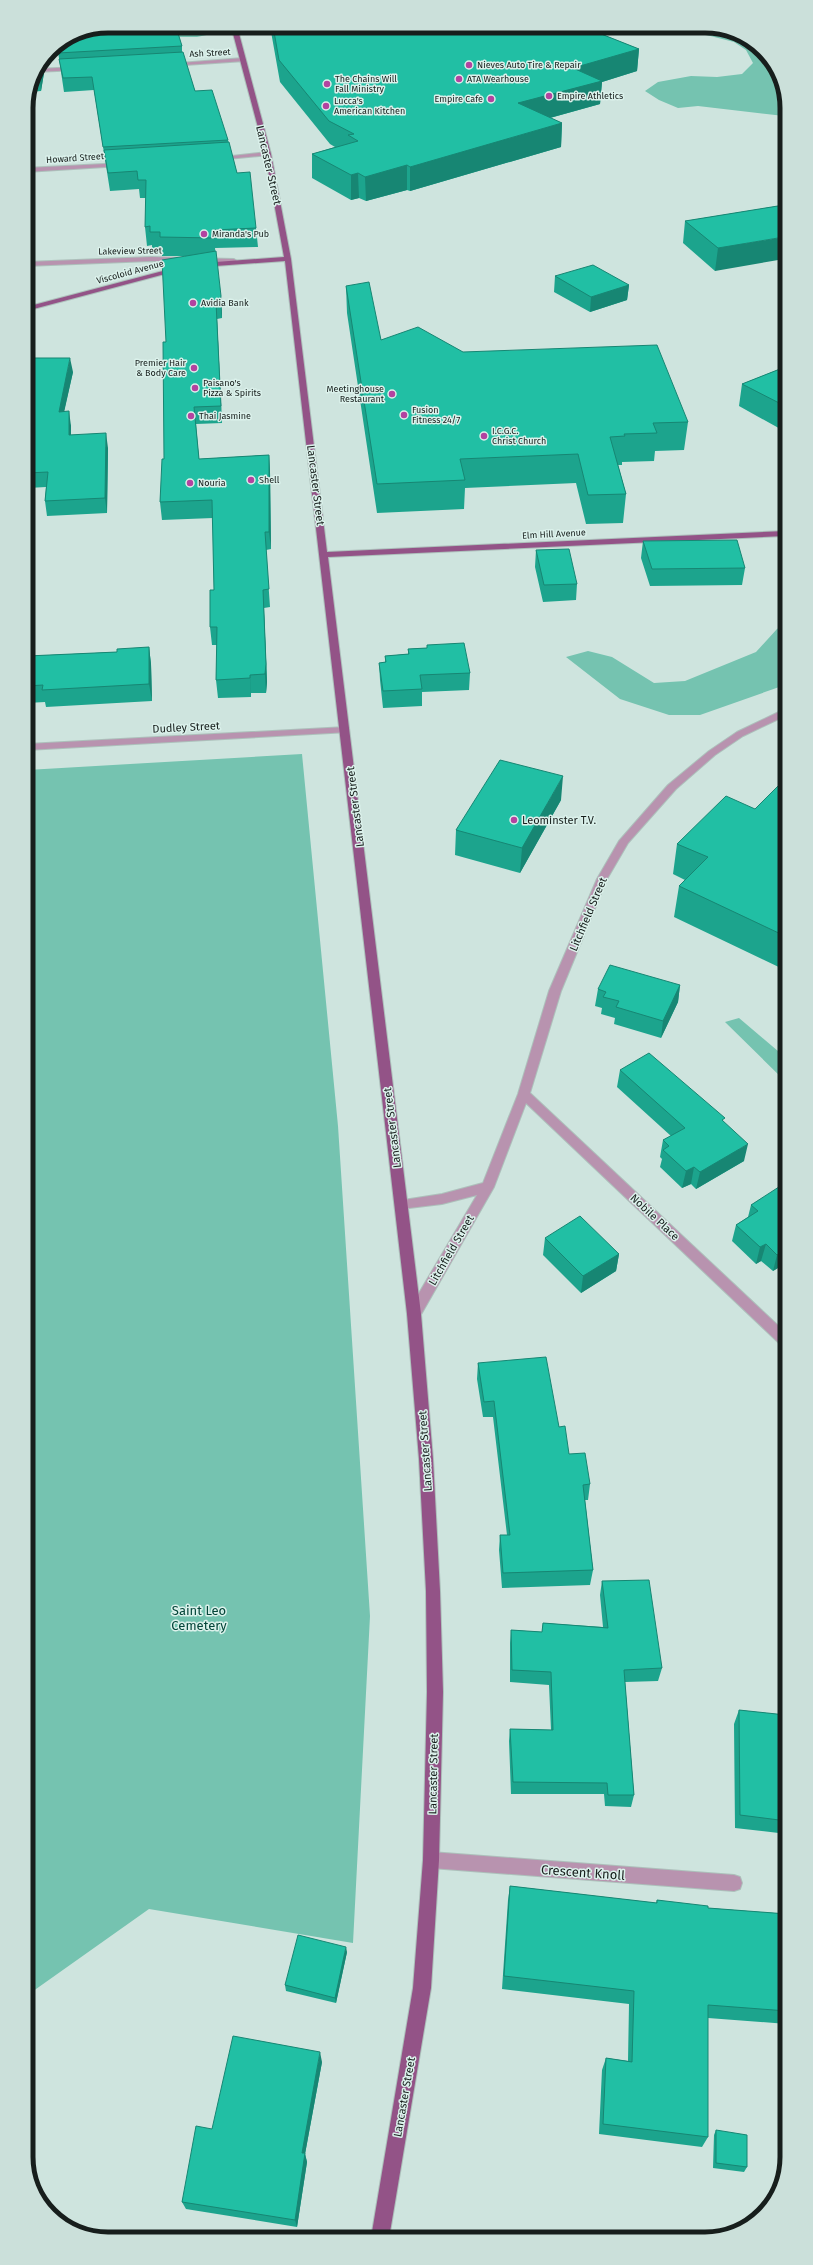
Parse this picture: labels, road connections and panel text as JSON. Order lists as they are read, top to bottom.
{
  "streets": {
    "main road": ["Lancaster Street", "Viscoloid Avenue", "Elm Hill Avenue"],
    "street": [
      "Ash Street",
      "Howard Street",
      "Lakeview Street",
      "Dudley Street",
      "Litchfield Street",
      "Nobile Place",
      "Crescent Knoll"
    ]
  },
  "crossings": [
    ["Ash Street", "Lancaster Street"],
    ["Lancaster Street", "Viscoloid Avenue"],
    ["Lancaster Street", "Elm Hill Avenue"],
    ["Lancaster Street", "Dudley Street"],
    ["Lancaster Street", "Litchfield Street"],
    ["Lancaster Street", "Crescent Knoll"],
    ["Lakeview Street", "Viscoloid Avenue"],
    ["Litchfield Street", "Nobile Place"]
  ],
  "parks": ["Saint Leo Cemetery"],
  "places": [
    "Nieves Auto Tire & Repair",
    "ATA Wearhouse",
    "The Chains Will Fall Ministry",
    "Empire Athletics",
    "Empire Cafe",
    "Lucca's American Kitchen",
    "Miranda's Pub",
    "Avidia Bank",
    "Premier Hair & Body Care",
    "Paisano's Pizza & Spirits",
    "Meetinghouse Restaurant",
    "Fusion Fitness 24/7",
    "Thai Jasmine",
    "I.C.G.C. Christ Church",
    "Shell",
    "Nouria",
    "Leominster T.V."
  ]
}
